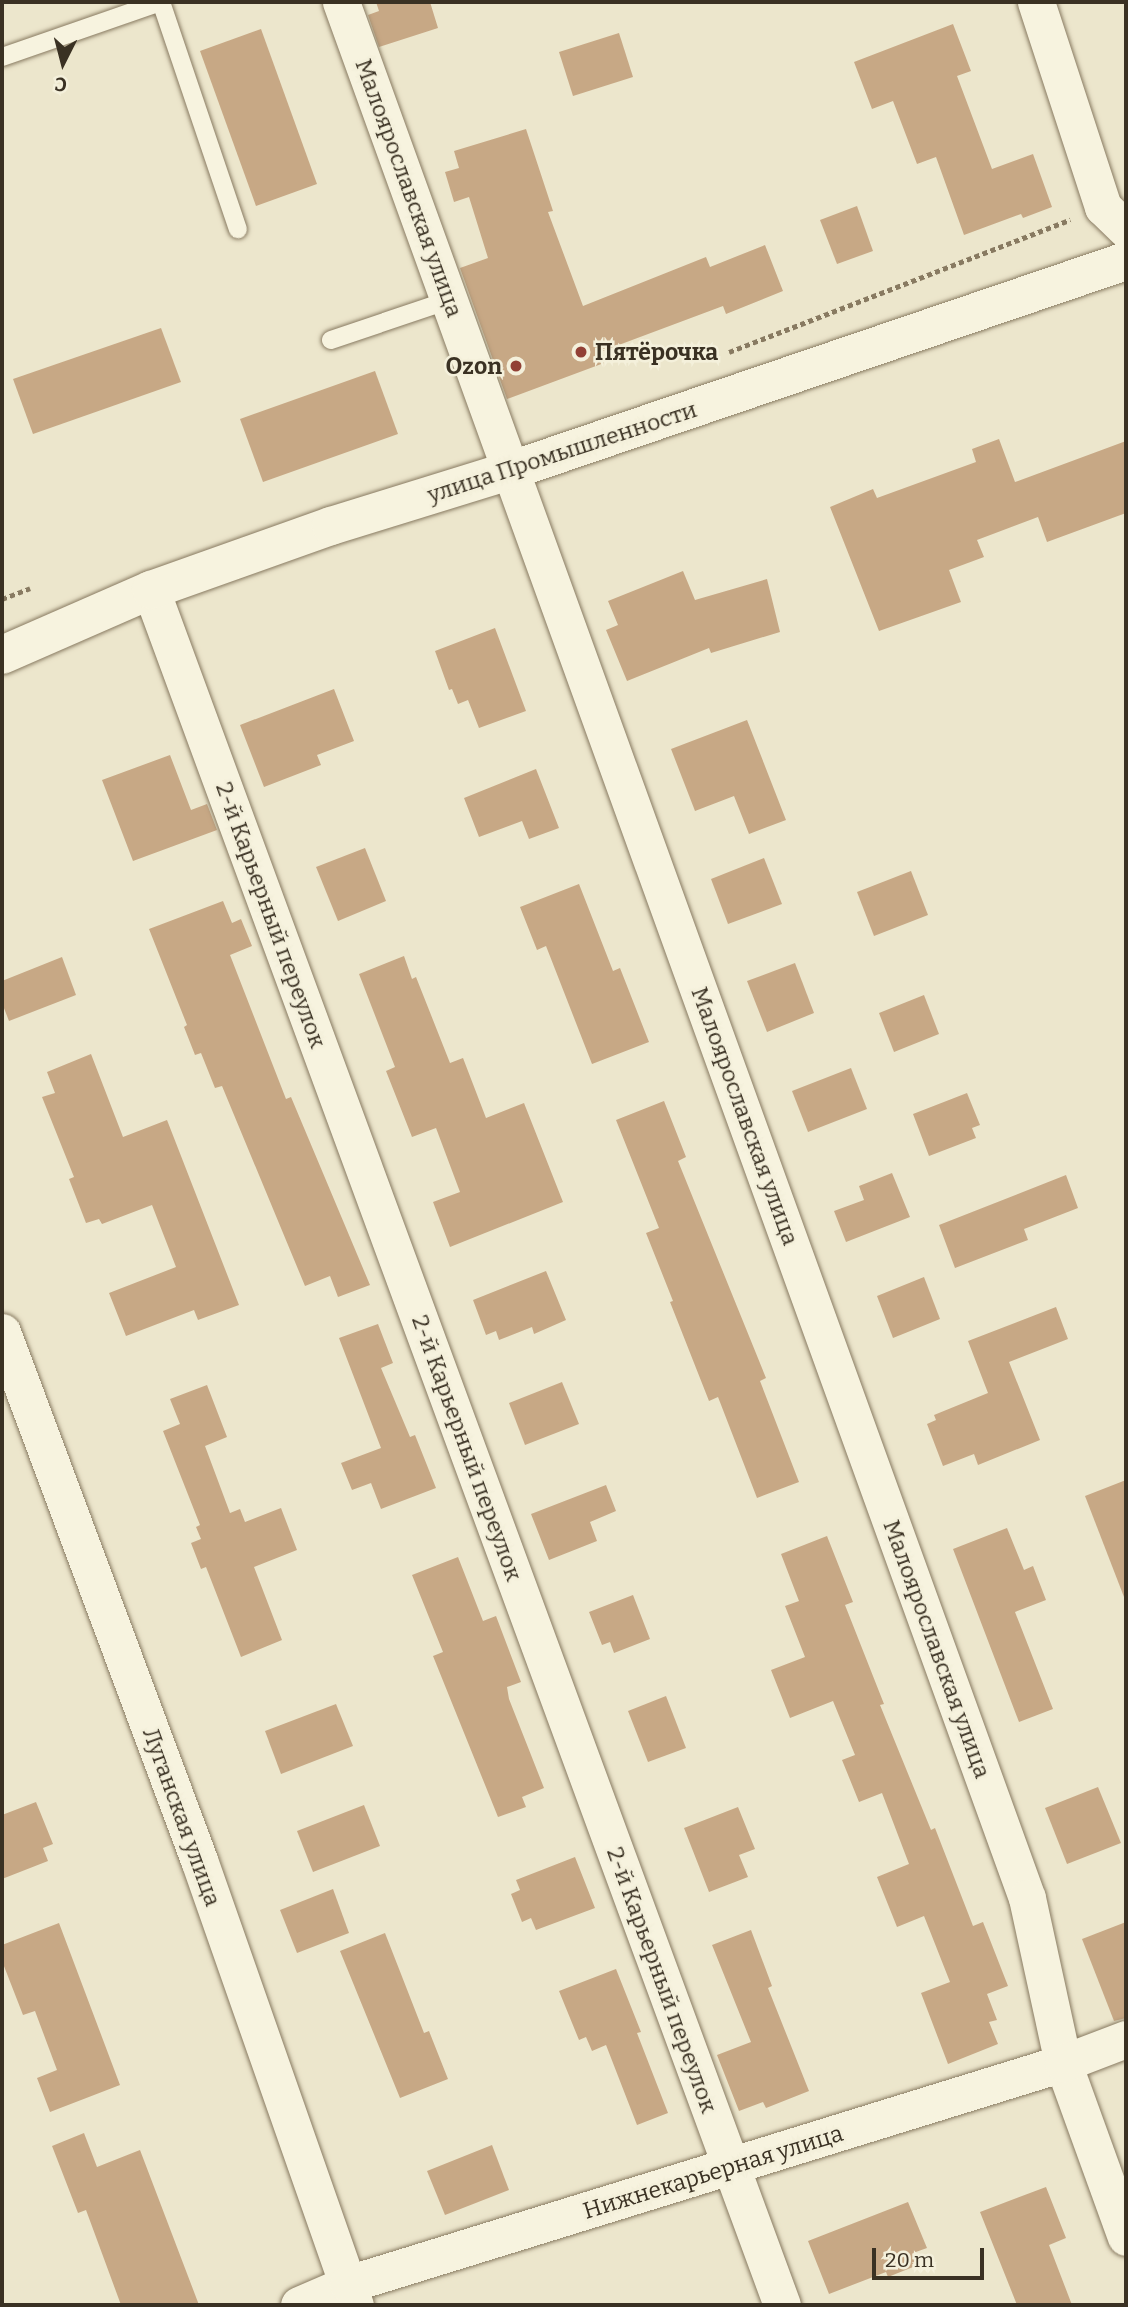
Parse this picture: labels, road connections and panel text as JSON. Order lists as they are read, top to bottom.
{
  "streets": {
    "main road": ["улица Промышленности"],
    "street": [
      "Малоярославская улица",
      "2-й Карьерный переулок",
      "Луганская улица",
      "Нижнекарьерная улица"
    ]
  },
  "crossings": [
    ["Малоярославская улица", "улица Промышленности"],
    ["Малоярославская улица", "Нижнекарьерная улица"],
    ["улица Промышленности", "2-й Карьерный переулок"],
    ["2-й Карьерный переулок", "Нижнекарьерная улица"],
    ["Луганская улица", "Нижнекарьерная улица"]
  ],
  "places": ["Пятёрочка", "Ozon"],
  "scale_bar": "20 m",
  "north": "bottom"
}
